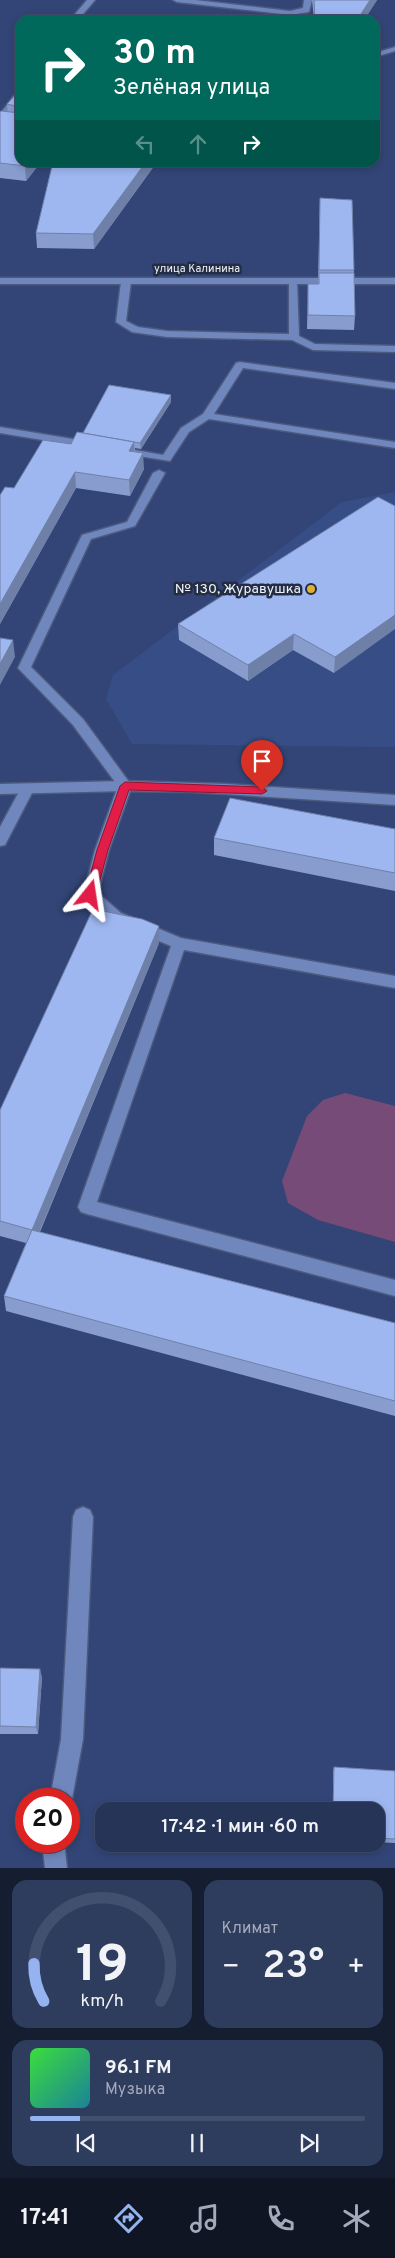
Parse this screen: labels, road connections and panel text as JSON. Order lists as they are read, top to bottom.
{
  "streets": {
    "street": ["улица Калинина"]
  },
  "places": ["№ 130, Журавушка"],
  "page": {
    "turn": ["30 m", "Зелёная улица"],
    "limit": "20",
    "trip": "17:42 · 1 мин · 60 m",
    "tile": "Климат",
    "heat": ["−", "23°", "+"],
    "song": ["96.1 FM", "Музыка"],
    "tabs": "17:41",
    "gauge": ["19", "km/h"]
  }
}
